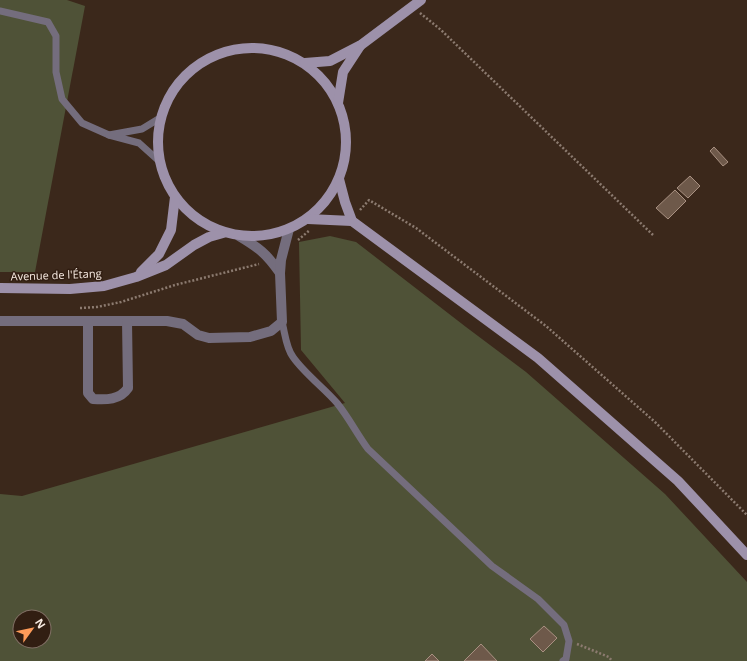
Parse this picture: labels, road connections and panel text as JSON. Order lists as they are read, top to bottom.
{
  "streets": {
    "main road": ["Avenue de l'Étang"]
  },
  "north": "top right"
}
